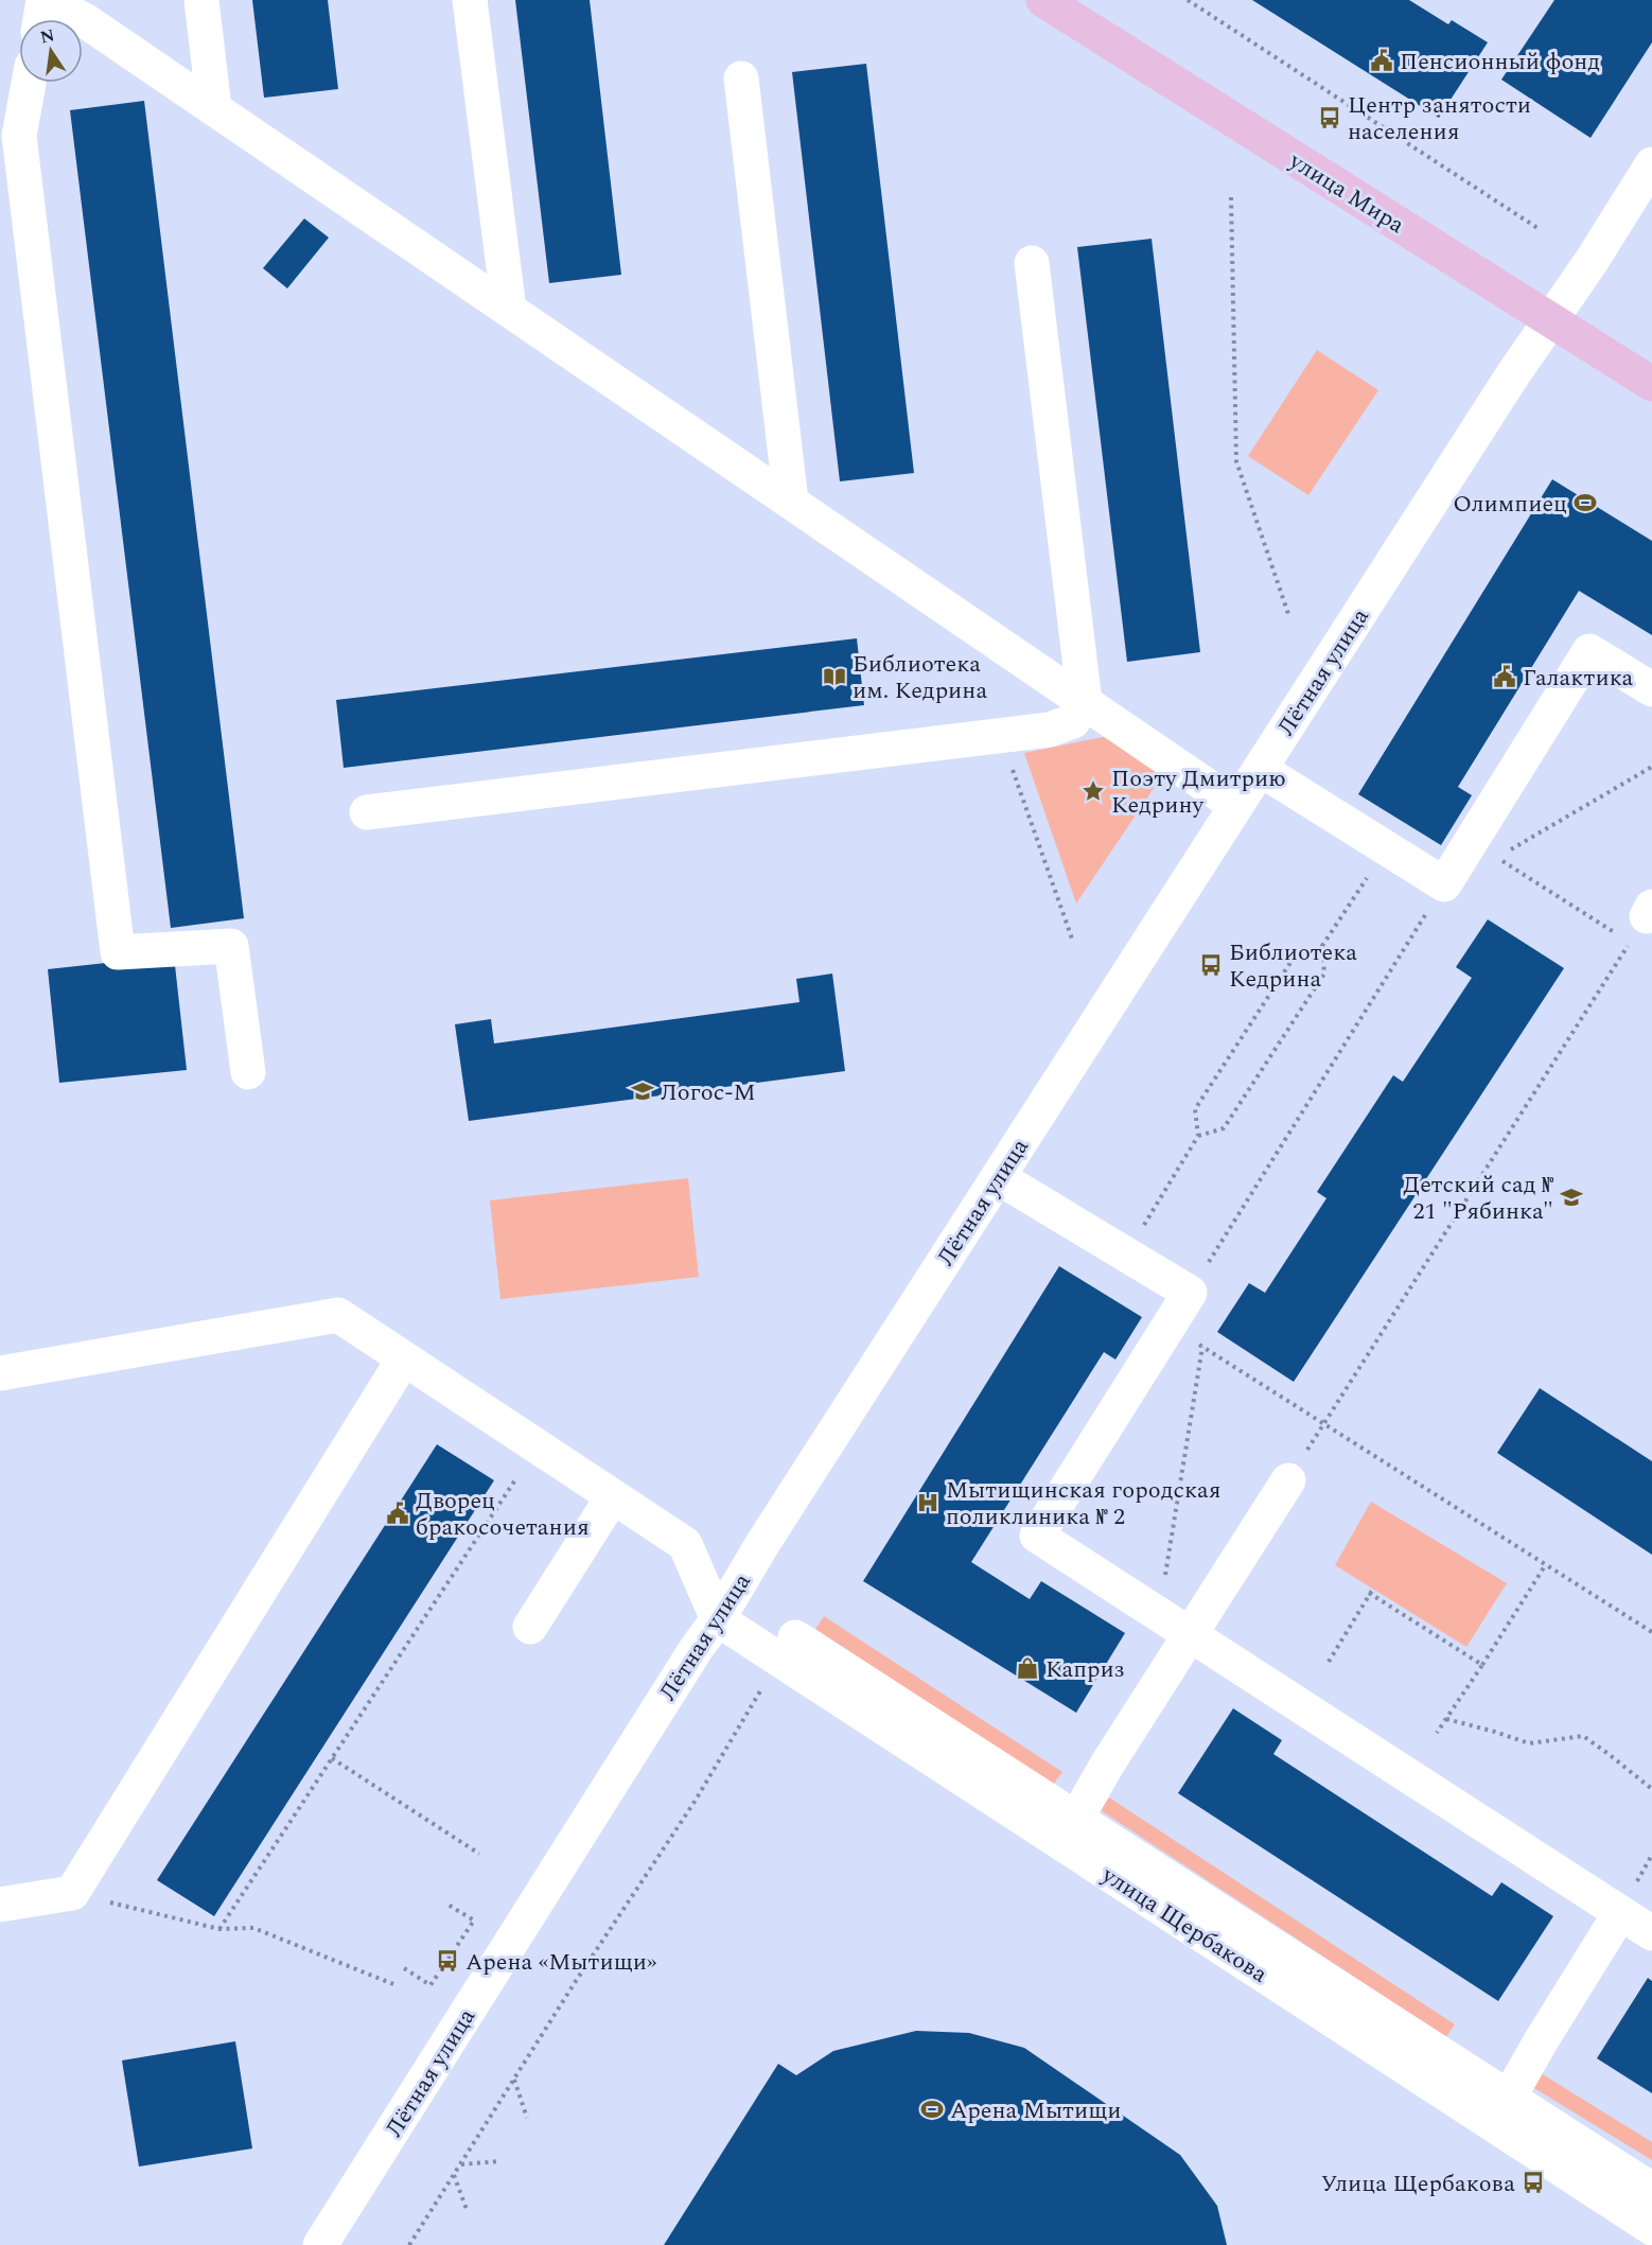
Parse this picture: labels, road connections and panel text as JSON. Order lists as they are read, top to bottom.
{
  "streets": {
    "main road": ["улица Мира"],
    "street": ["Лётная улица", "улица Щербакова"]
  },
  "crossings": [
    ["улица Мира", "Лётная улица"],
    ["Лётная улица", "улица Щербакова"]
  ],
  "places": {
    "public building": ["Пенсионный фонд", "Галактика", "Дворец бракосочетания"],
    "bus stop": [
      "Центр занятости населения",
      "Библиотека Кедрина",
      "Арена «Мытищи»",
      "Улица Щербакова"
    ],
    "sports": ["Олимпиец", "Арена Мытищи"],
    "library": ["Библиотека им. Кедрина"],
    "place": ["Поэту Дмитрию Кедрину"],
    "school or university": ["Логос-М", "Детский сад № 21 \"Рябинка\""],
    "hospital": ["Мытищинская городская поликлиника № 2"],
    "shop": ["Каприз"]
  },
  "north": "top"
}
